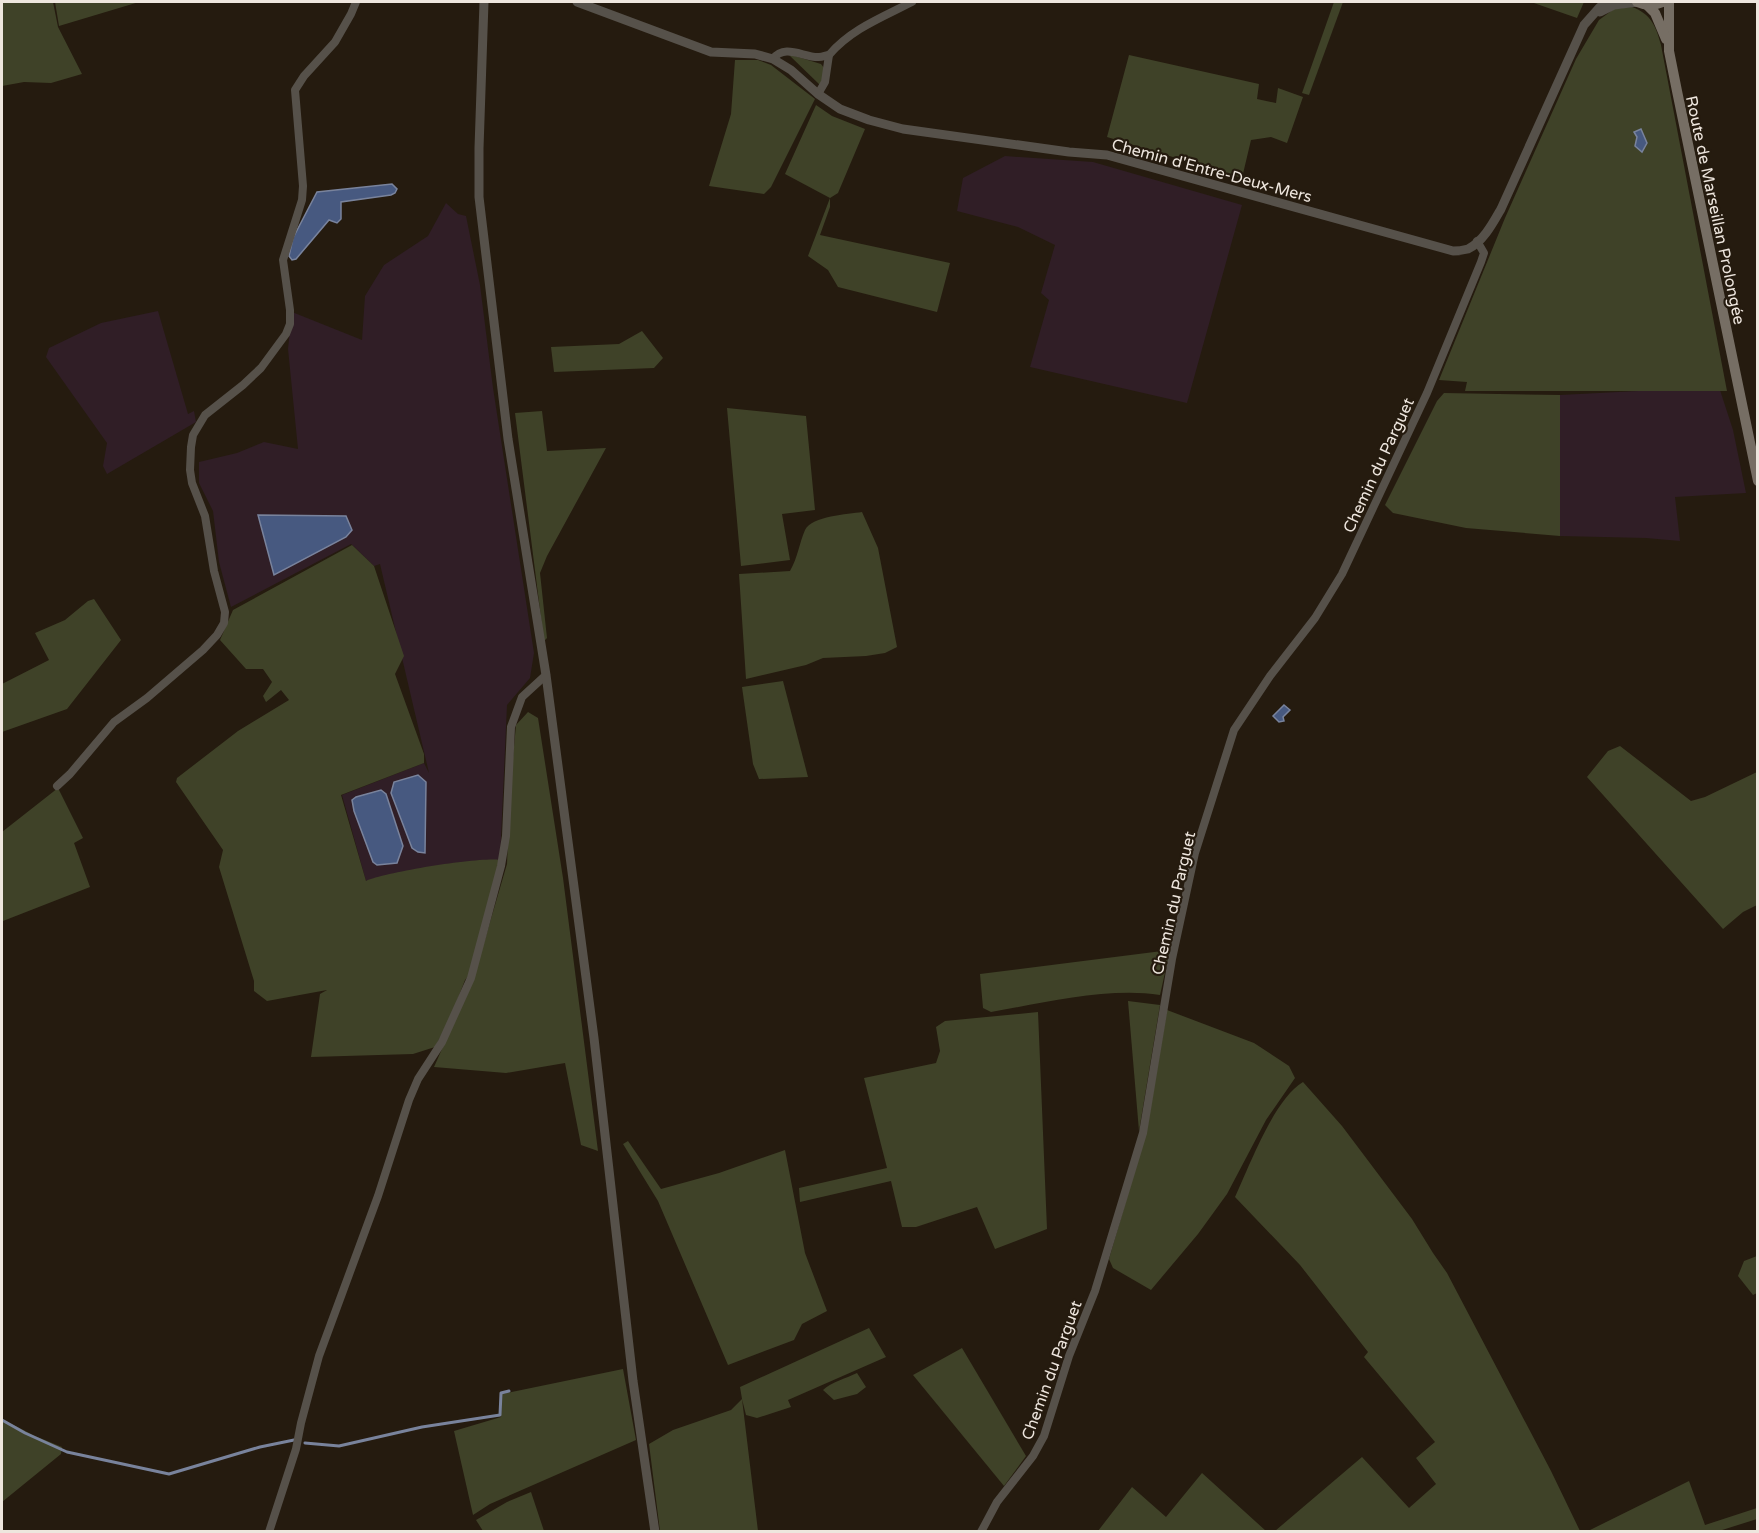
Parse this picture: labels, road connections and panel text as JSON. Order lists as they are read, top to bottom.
{
  "streets": {
    "main road": ["Route de Marseillan Prolongée"],
    "street": ["Chemin d'Entre-Deux-Mers", "Chemin du Parguet"]
  },
  "crossings": [
    ["Chemin d'Entre-Deux-Mers", "Chemin du Parguet"]
  ]
}
